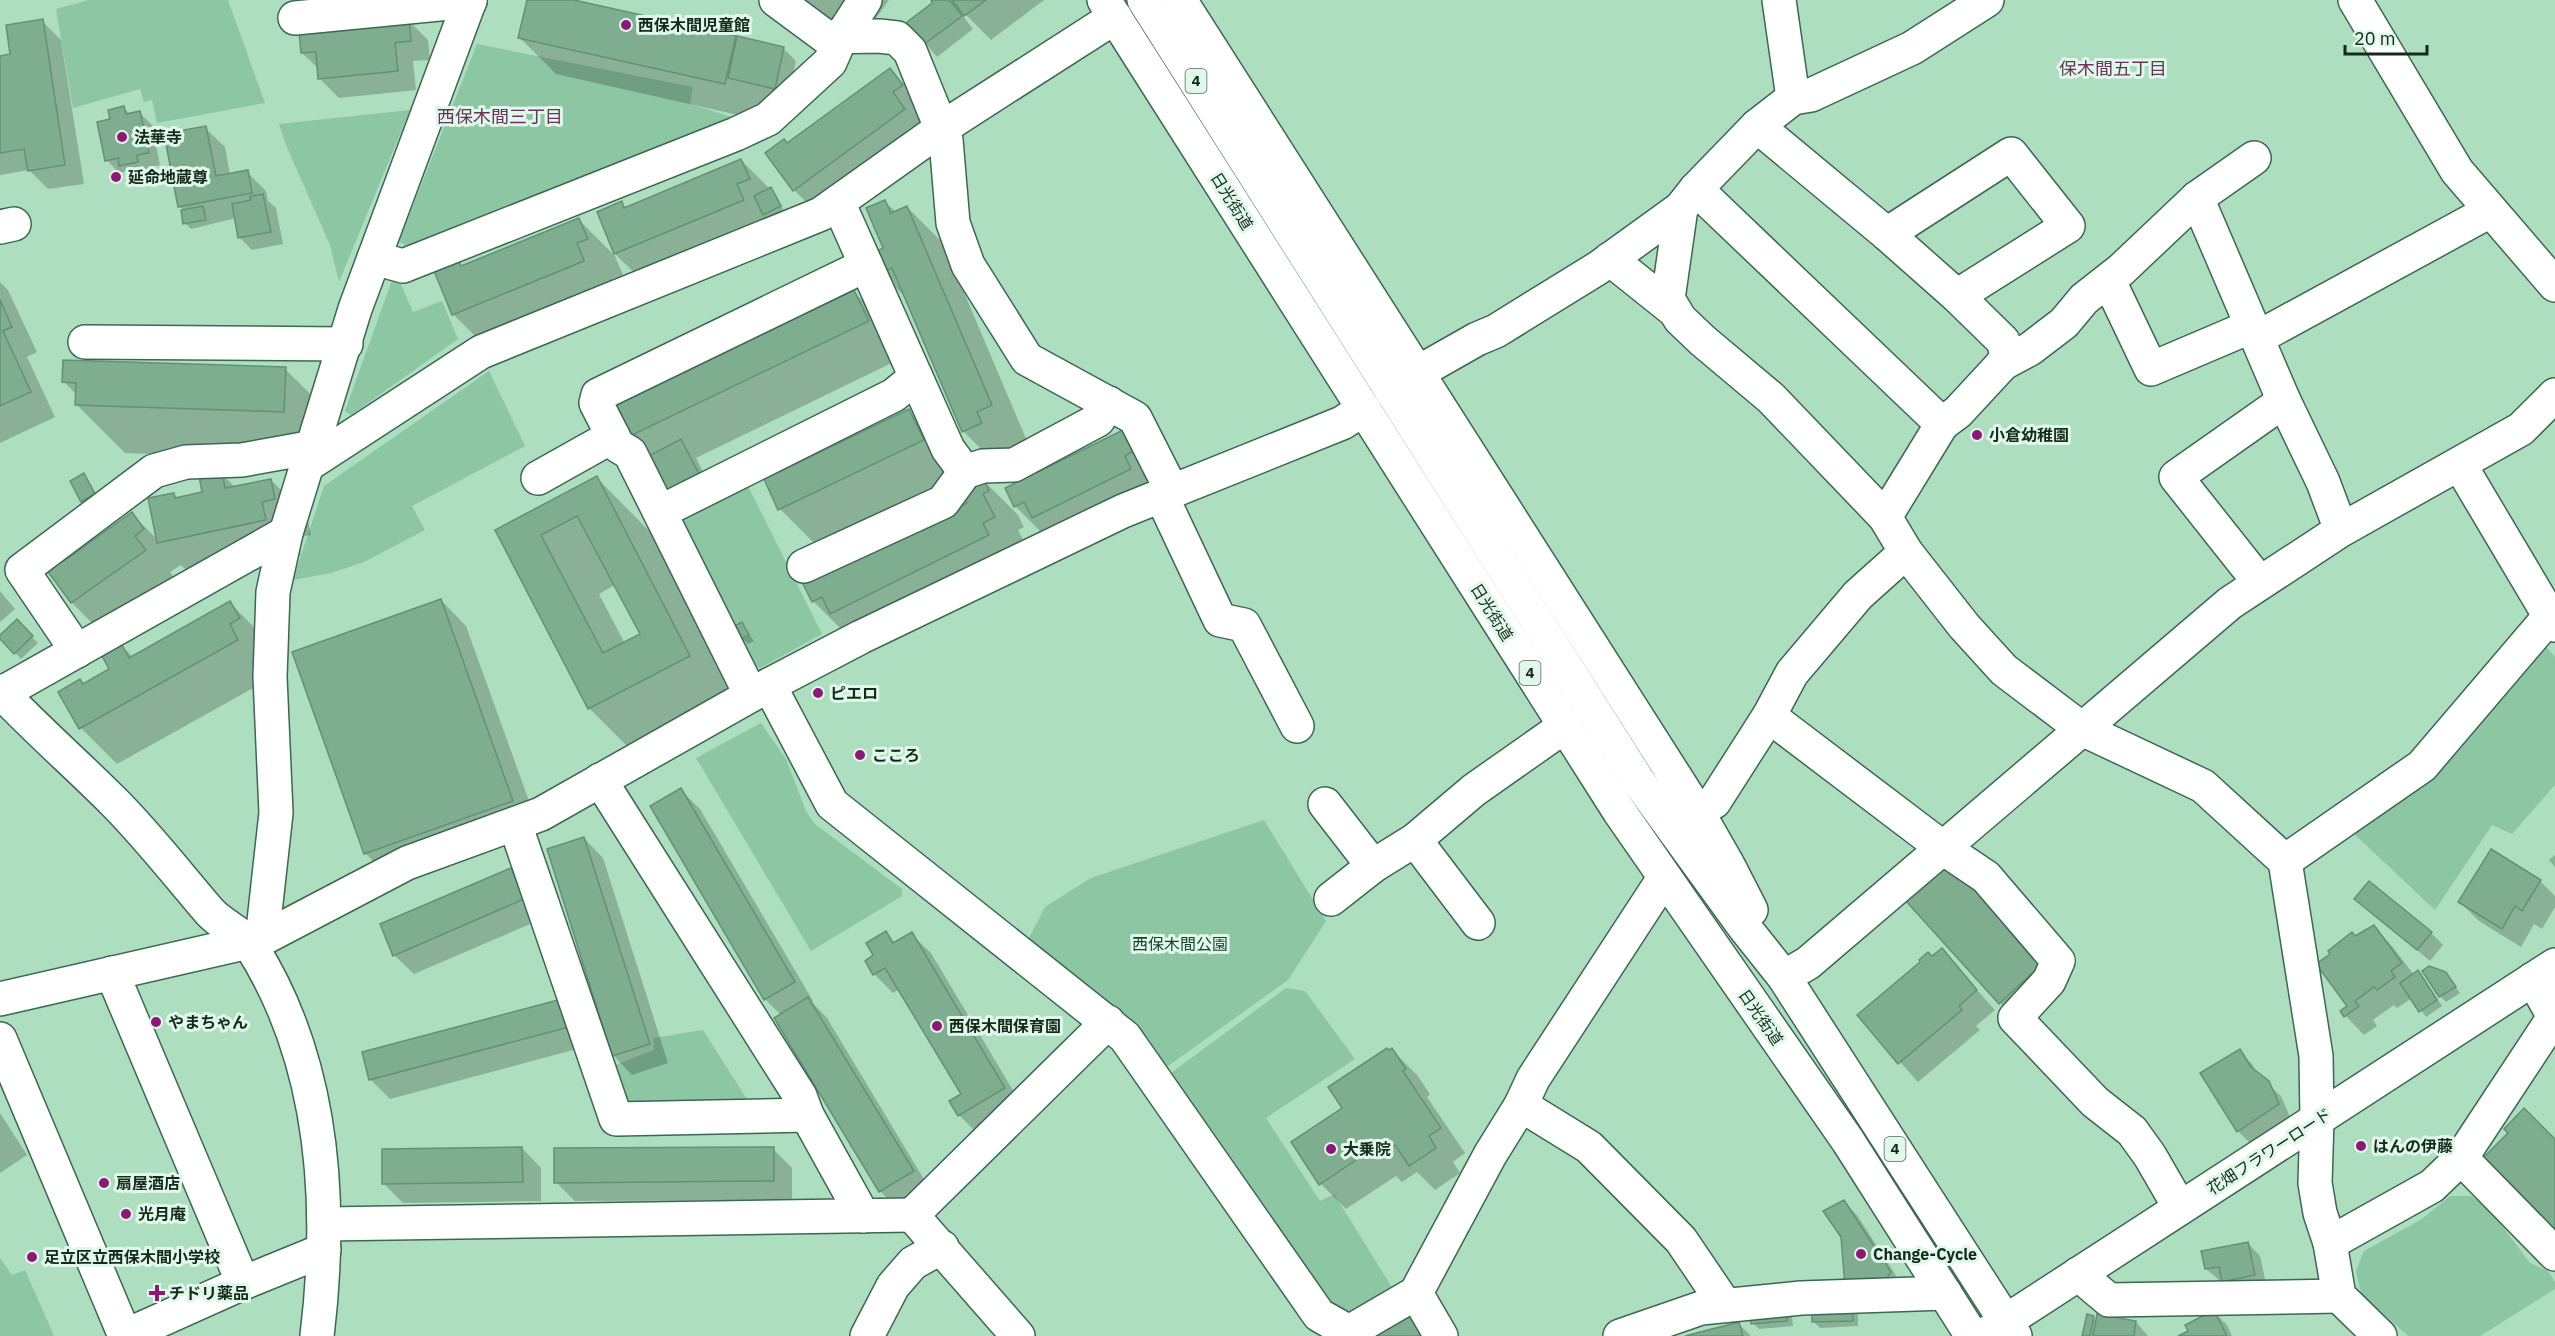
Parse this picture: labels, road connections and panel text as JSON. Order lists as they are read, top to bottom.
{
  "streets": {
    "main road": ["4", "日光街道", "花畑フラワーロード"]
  },
  "crossings": [
    ["4", "日光街道"],
    ["日光街道", "花畑フラワーロード"]
  ],
  "districts": ["保木間五丁目", "西保木間三丁目"],
  "parks": ["西保木間公園"],
  "places": {
    "other": [
      "西保木間児童館",
      "法華寺",
      "延命地蔵尊",
      "小倉幼稚園",
      "ピエロ",
      "こころ",
      "やまちゃん",
      "西保木間保育園",
      "はんの伊藤",
      "大乗院",
      "扇屋酒店",
      "光月庵",
      "Change-Cycle",
      "足立区立西保木間小学校"
    ],
    "health": ["チドリ薬品"]
  },
  "scale_bar": "20 m"
}
